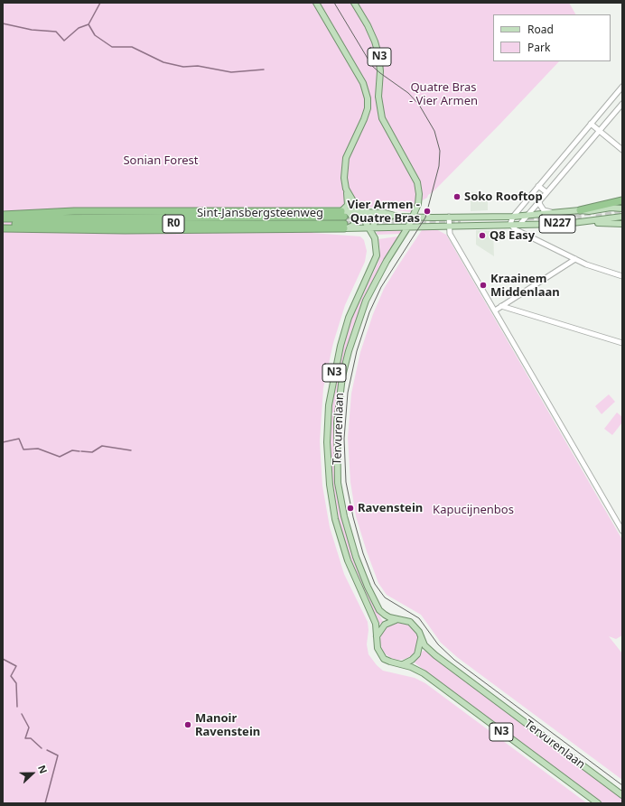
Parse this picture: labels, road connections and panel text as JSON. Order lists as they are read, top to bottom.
{
  "streets": {
    "highway": ["Sint-Jansbergsteenweg", "R0"],
    "main road": ["N3", "N227", "Tervurenlaan"]
  },
  "crossings": [
    ["N3", "N227"],
    ["N3", "Tervurenlaan"],
    ["N227", "Tervurenlaan"]
  ],
  "parks": ["Quatre Bras - Vier Armen", "Sonian Forest", "Kapucijnenbos"],
  "places": [
    "Soko Rooftop",
    "Vier Armen - Quatre Bras",
    "Q8 Easy",
    "Kraainem Middenlaan",
    "Ravenstein",
    "Manoir Ravenstein"
  ],
  "legend": ["Road", "Park"],
  "north": "right"
}
